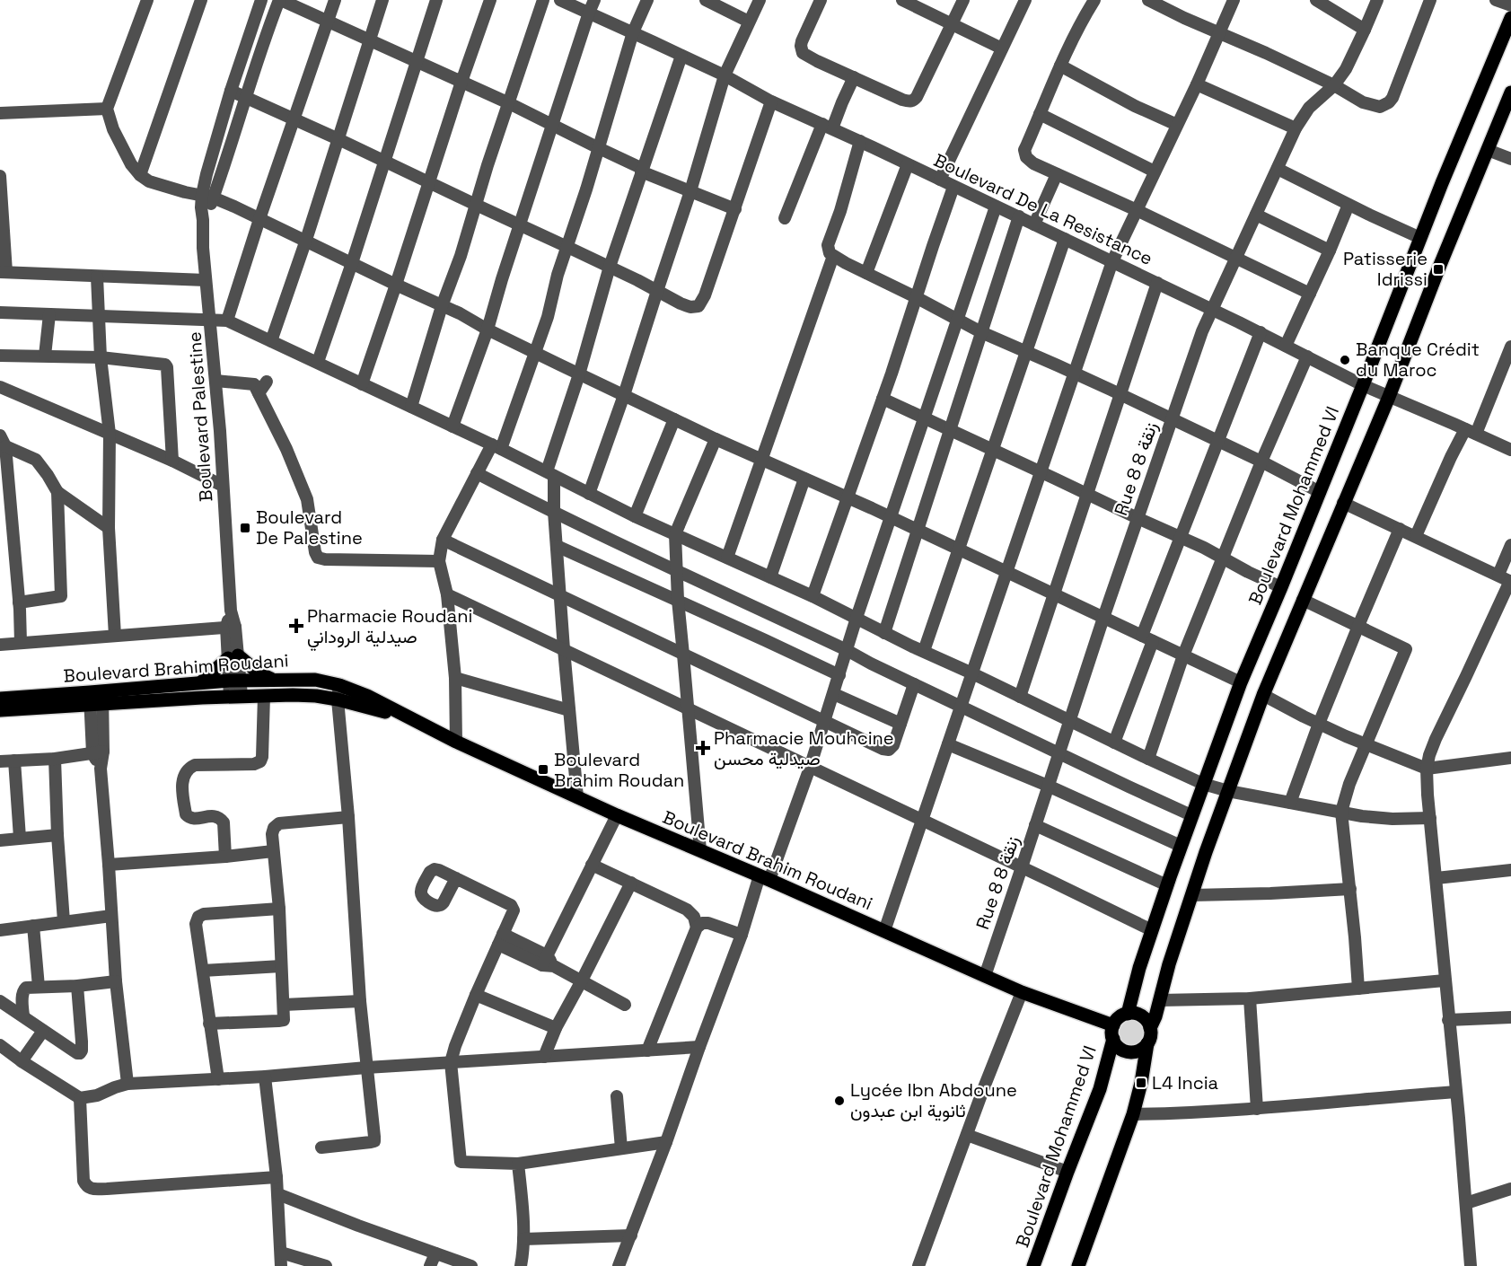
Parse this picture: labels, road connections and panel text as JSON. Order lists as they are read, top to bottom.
{
  "streets": {
    "main road": ["Boulevard Mohammed VI", "Boulevard Brahim Roudani"],
    "street": ["Boulevard De La Resistance", "Boulevard Palestine", "Rue 8 8 زنقة"]
  },
  "crossings": [
    ["Boulevard De La Resistance", "Rue 8 8 زنقة"],
    ["Boulevard De La Resistance", "Boulevard Mohammed VI"],
    ["Boulevard Palestine", "Boulevard Brahim Roudani"],
    ["Rue 8 8 زنقة", "Boulevard Brahim Roudani"],
    ["Boulevard Mohammed VI", "Boulevard Brahim Roudani"]
  ],
  "places": {
    "transit": [
      "Patisserie Idrissi",
      "Boulevard De Palestine",
      "Boulevard Brahim Roudan",
      "L4 Incia"
    ],
    "other": ["Banque Crédit du Maroc", "Lycée Ibn Abdoune ثانوية ابن عبدون"],
    "health": ["Pharmacie Roudani صيدلية الروداني", "Pharmacie Mouhcine صيدلية محسن"]
  }
}
